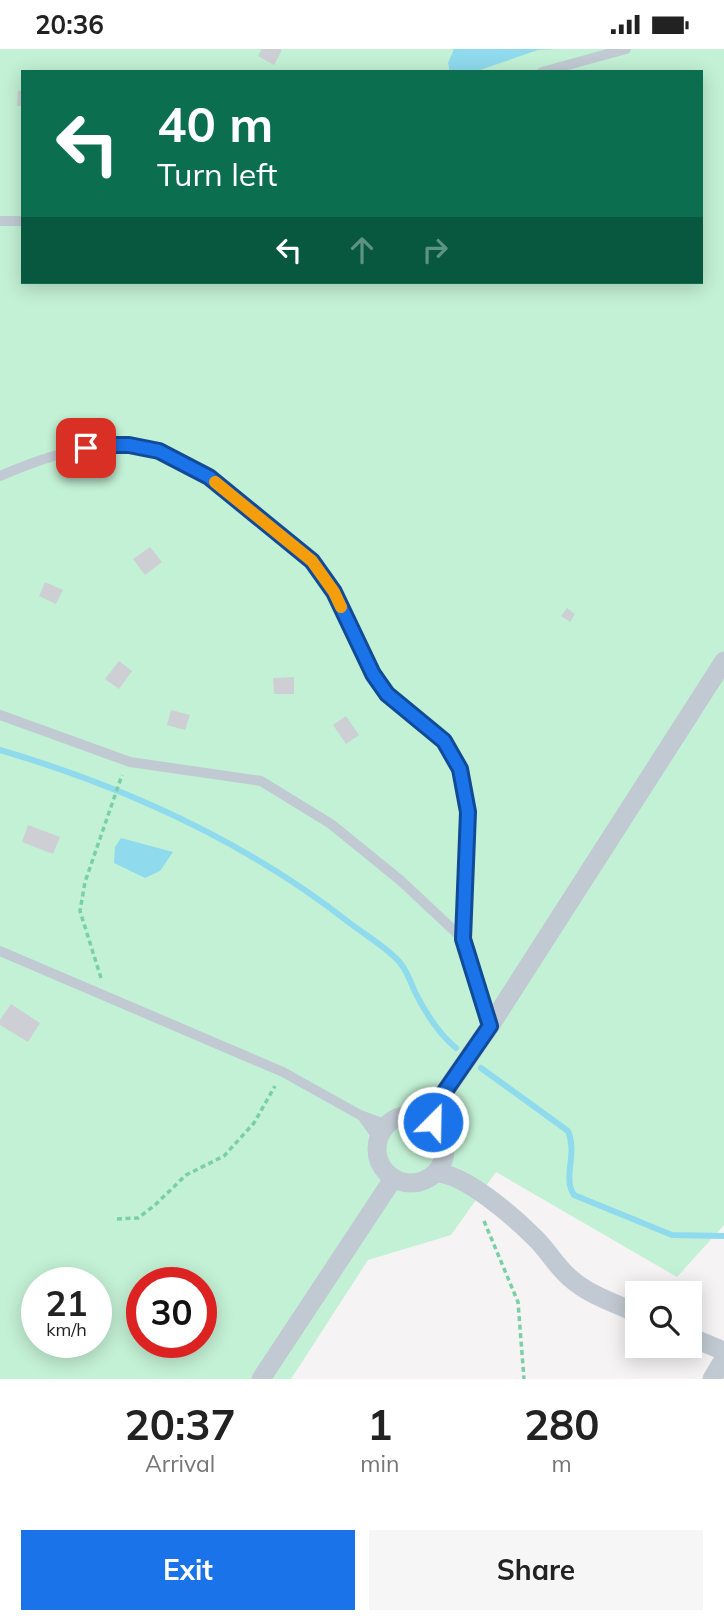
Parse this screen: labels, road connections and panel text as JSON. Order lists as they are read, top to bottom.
{
  "page": {
    "status": "20:36",
    "turn": ["40 m", "Turn left"],
    "speed": "21 km/h",
    "limit": "30",
    "eta": [
      "20:37",
      "Arrival",
      "1",
      "min",
      "280",
      "m"
    ],
    "buttons": ["Exit", "Share"]
  }
}
